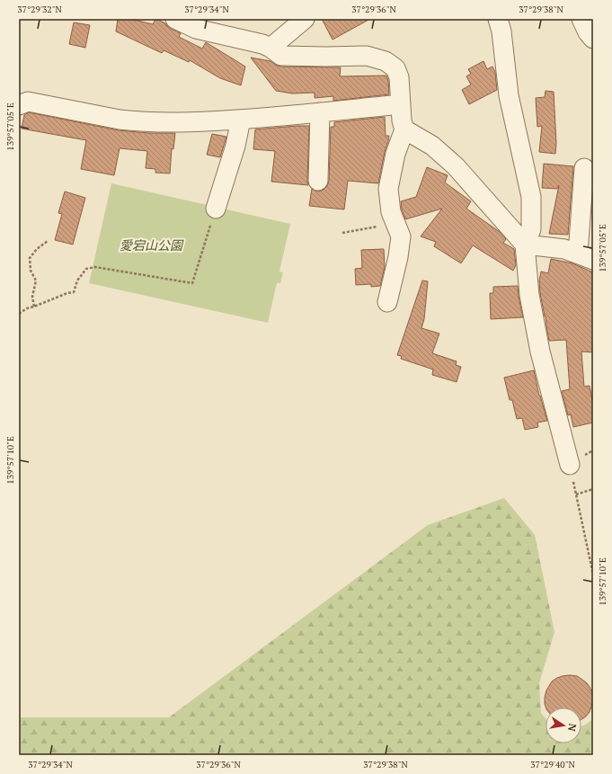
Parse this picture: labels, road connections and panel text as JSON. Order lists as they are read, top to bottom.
{
  "parks": ["愛宕山公園"],
  "north": "right",
  "coordinates": [
    "37°29'32\"N",
    "37°29'34\"N",
    "37°29'36\"N",
    "37°29'38\"N",
    "139°57'05\"E",
    "139°57'10\"E",
    "37°29'40\"N"
  ]
}
